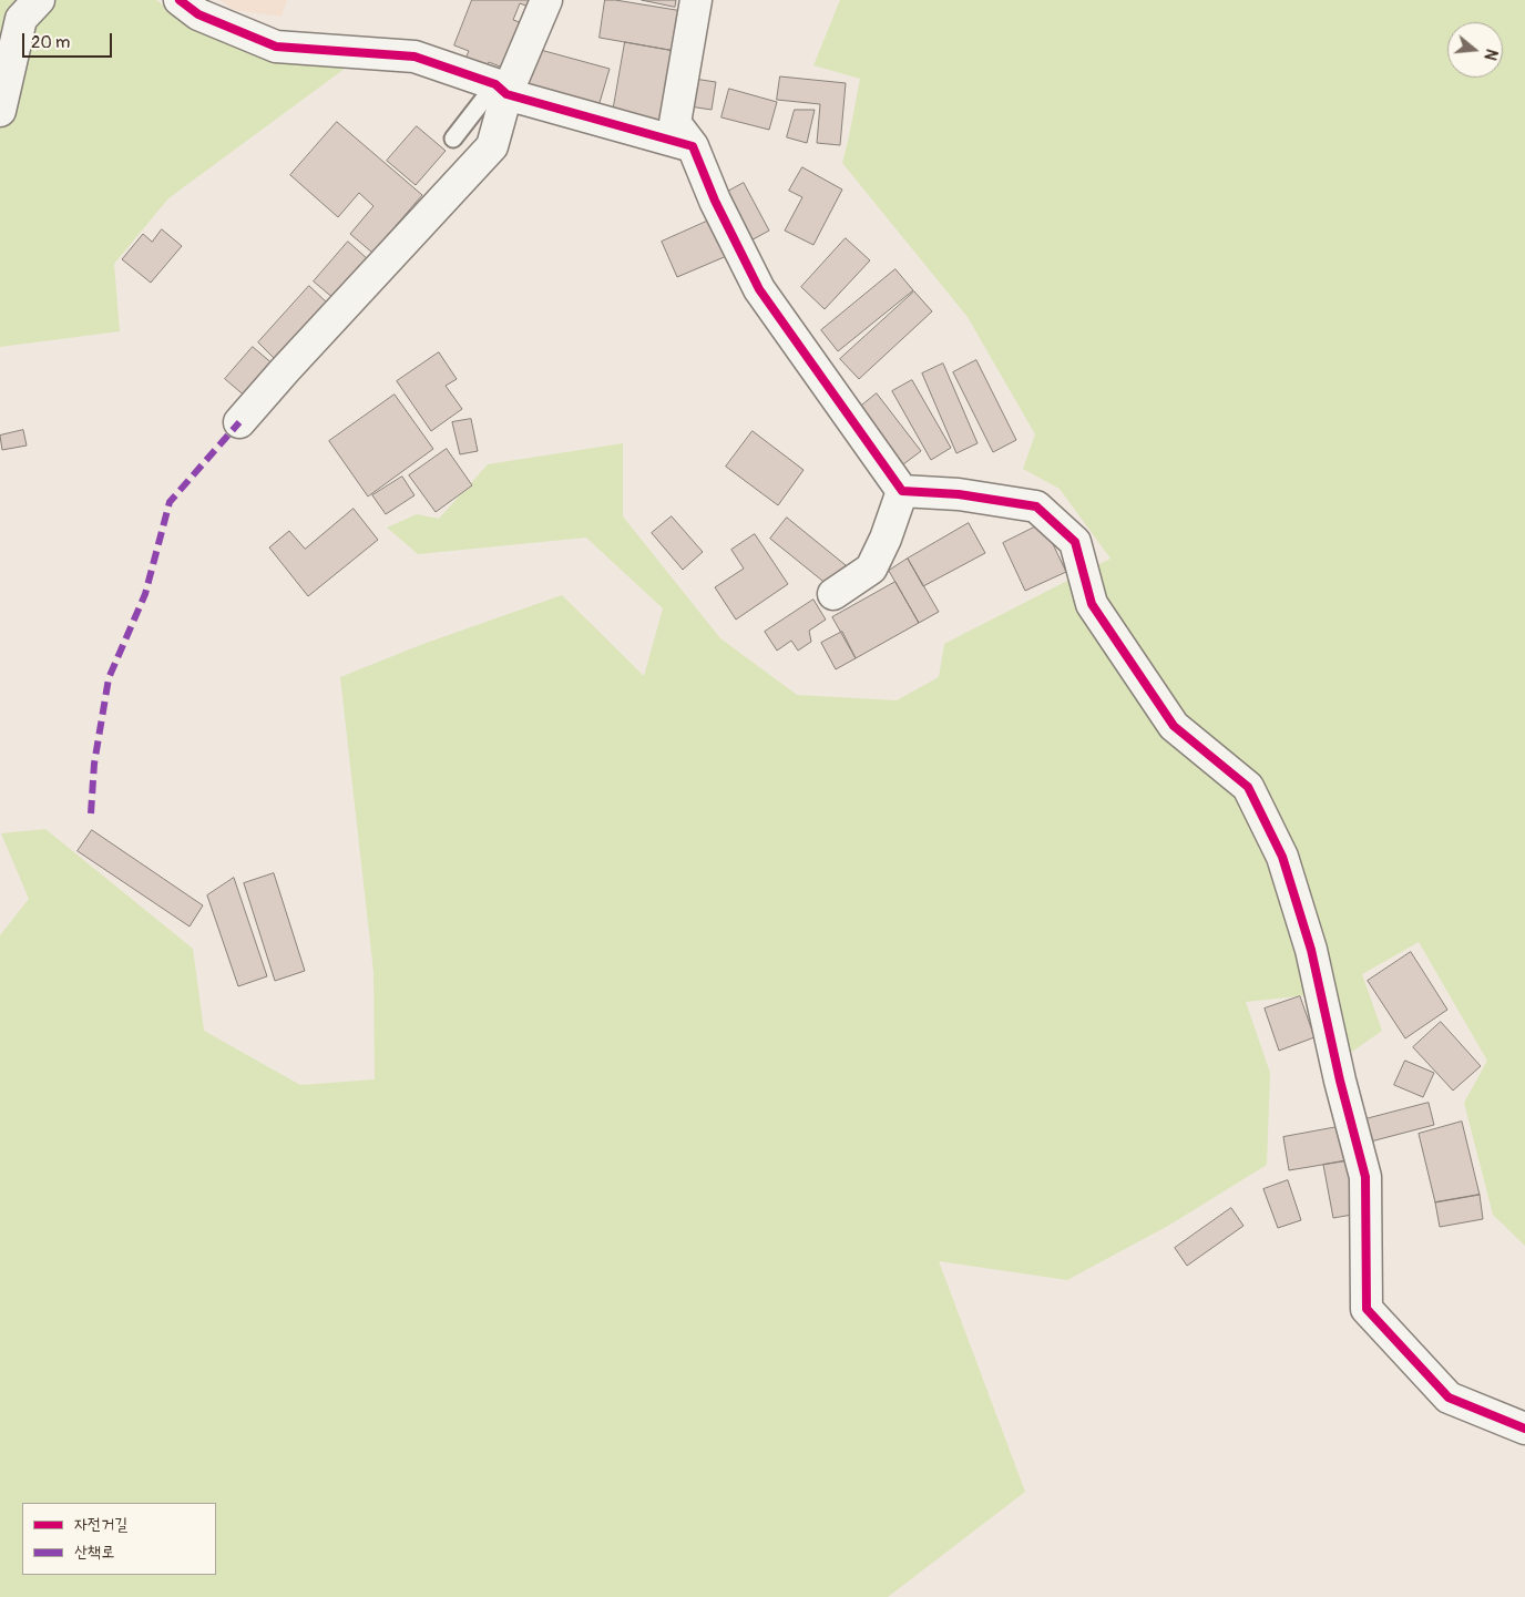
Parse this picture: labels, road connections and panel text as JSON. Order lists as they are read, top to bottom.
{
  "legend": ["자전거길", "산책로"],
  "scale_bar": "20 m",
  "north": "right"
}
